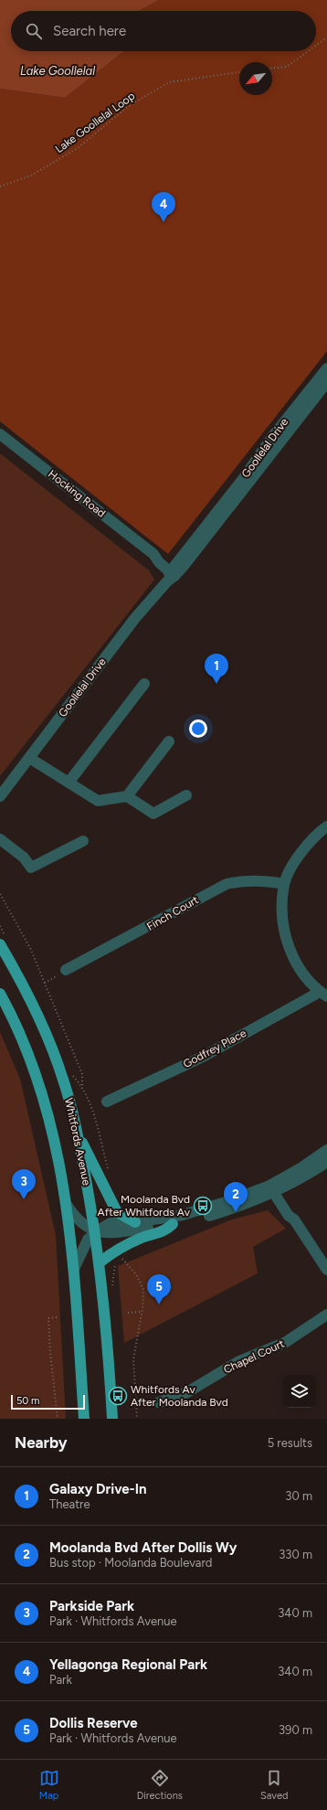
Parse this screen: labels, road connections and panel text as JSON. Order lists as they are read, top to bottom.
{
  "streets": {
    "main road": ["Whitfords Avenue"],
    "street": [
      "Goollelal Drive",
      "Hocking Road",
      "Finch Court",
      "Godfrey Place",
      "Chapel Court"
    ],
    "path": ["Lake Goollelal Loop"]
  },
  "crossings": [
    ["Goollelal Drive", "Hocking Road"]
  ],
  "water": ["Lake Goollelal"],
  "places": {
    "bus stop": ["Moolanda Bvd After Whitfords Av", "Whitfords Av After Moolanda Bvd"]
  },
  "scale_bar": "50 m",
  "north": "bottom left",
  "page": {
    "search": "Search here",
    "pins": [
      "4",
      "1",
      "3",
      "2",
      "5"
    ],
    "scale": "50 m",
    "heading": ["Nearby", "5 results"],
    "list": [
      {
        "mark": "1",
        "name": "Galaxy Drive-In",
        "note": "Theatre",
        "value": "30 m"
      },
      {
        "mark": "2",
        "name": "Moolanda Bvd After Dollis Wy",
        "note": "Bus stop · Moolanda Boulevard",
        "value": "330 m"
      },
      {
        "mark": "3",
        "name": "Parkside Park",
        "note": "Park · Whitfords Avenue",
        "value": "340 m"
      },
      {
        "mark": "4",
        "name": "Yellagonga Regional Park",
        "note": "Park",
        "value": "340 m"
      },
      {
        "mark": "5",
        "name": "Dollis Reserve",
        "note": "Park · Whitfords Avenue",
        "value": "390 m"
      }
    ],
    "nav": ["Map", "Directions", "Saved"]
  }
}
